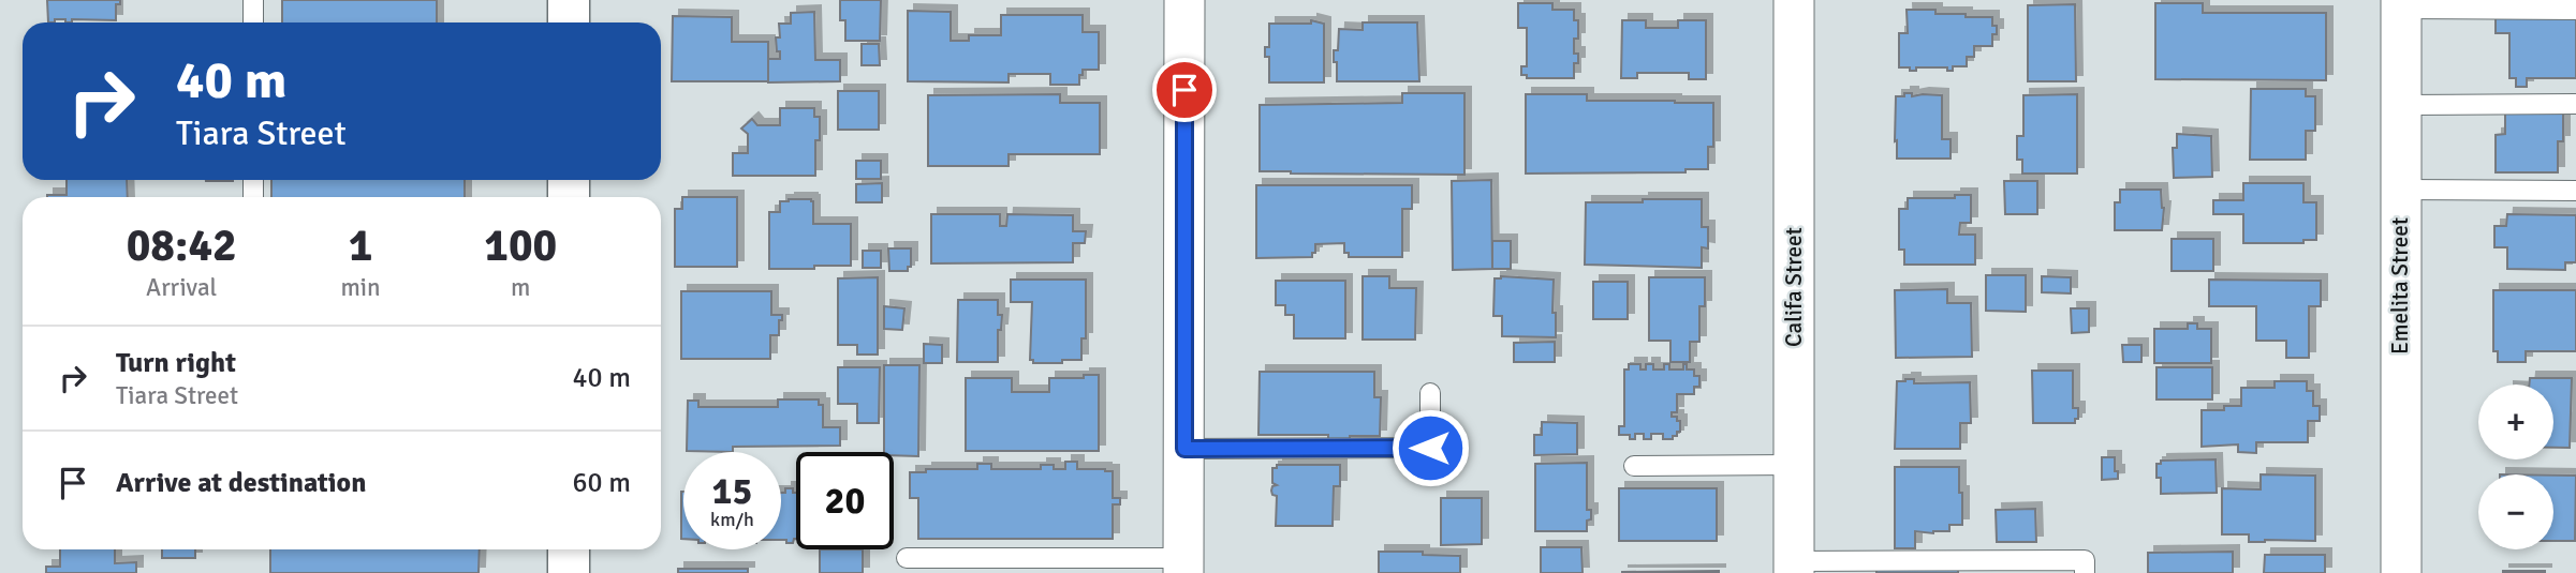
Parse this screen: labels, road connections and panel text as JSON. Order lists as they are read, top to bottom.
{
  "streets": {
    "street": ["Emelita Street", "Califa Street"]
  },
  "page": {
    "turn": ["40 m", "Tiara Street"],
    "eta": [
      "08:42",
      "Arrival",
      "1",
      "min",
      "100",
      "m"
    ],
    "list": [
      {
        "name": "Turn right",
        "note": "Tiara Street",
        "value": "40 m"
      },
      {
        "name": "Arrive at destination",
        "value": "60 m"
      }
    ],
    "map_buttons": ["+", "−"],
    "speed": "15 km/h",
    "limit": "20"
  }
}
